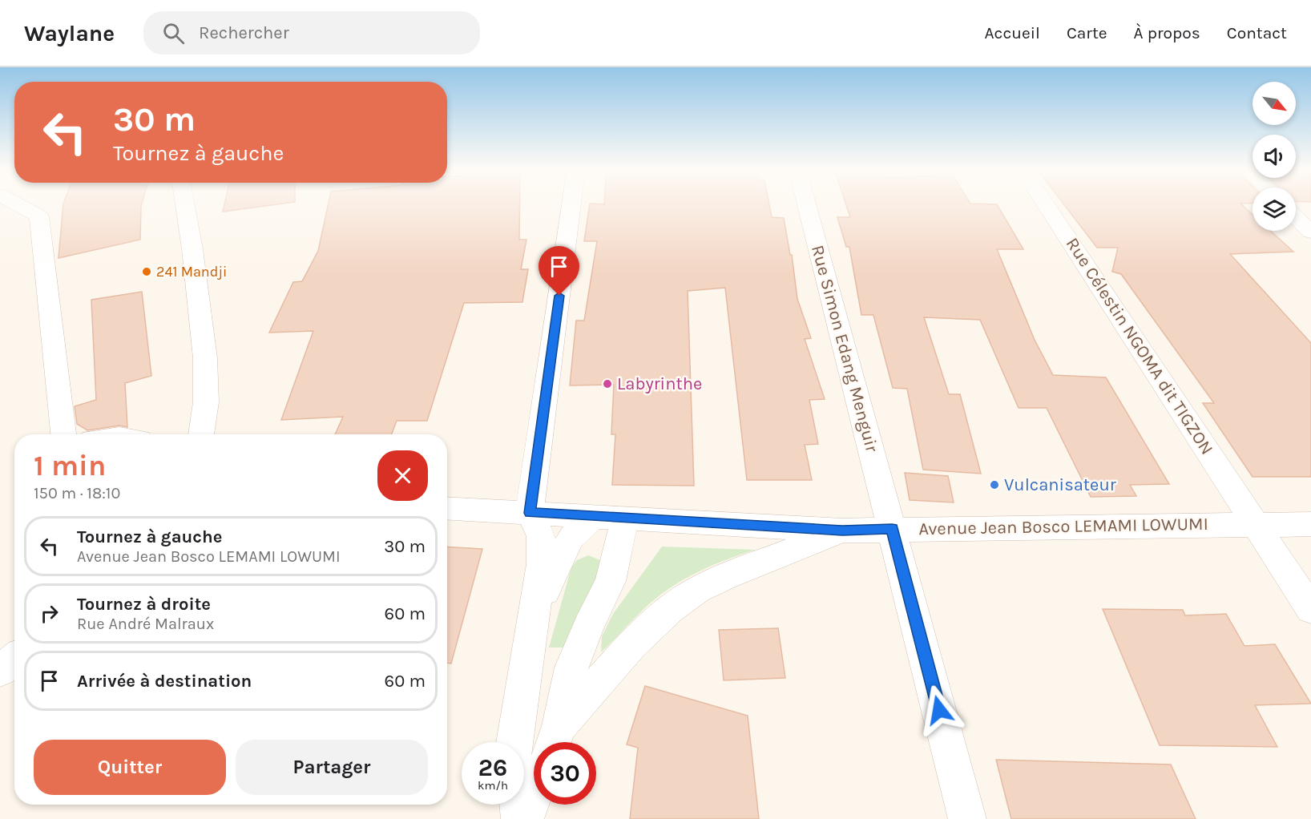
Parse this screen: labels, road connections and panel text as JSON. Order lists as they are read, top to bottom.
{
  "streets": {
    "street": ["Rue Célestin NGOMA dit TIGZON", "Rue Simon Edang Menguir", "Avenue Jean Bosco LEMAMI LOWUMI"]
  },
  "crossings": [
    ["Rue Célestin NGOMA dit TIGZON", "Avenue Jean Bosco LEMAMI LOWUMI"],
    ["Rue Simon Edang Menguir", "Avenue Jean Bosco LEMAMI LOWUMI"]
  ],
  "places": ["241 Mandji", "Labyrinthe", "Vulcanisateur"],
  "north": "bottom right",
  "page": {
    "header": "Waylane",
    "search": "Rechercher",
    "nav": [
      "Accueil",
      "Carte",
      "À propos",
      "Contact"
    ],
    "turn": ["30 m", "Tournez à gauche"],
    "heading": ["1 min", "150 m · 18:10"],
    "list": [
      {
        "name": "Tournez à gauche",
        "note": "Avenue Jean Bosco LEMAMI LOWUMI",
        "value": "30 m"
      },
      {
        "name": "Tournez à droite",
        "note": "Rue André Malraux",
        "value": "60 m"
      },
      {
        "name": "Arrivée à destination",
        "value": "60 m"
      }
    ],
    "buttons": ["Quitter", "Partager"],
    "speed": "26 km/h",
    "limit": "30"
  }
}
